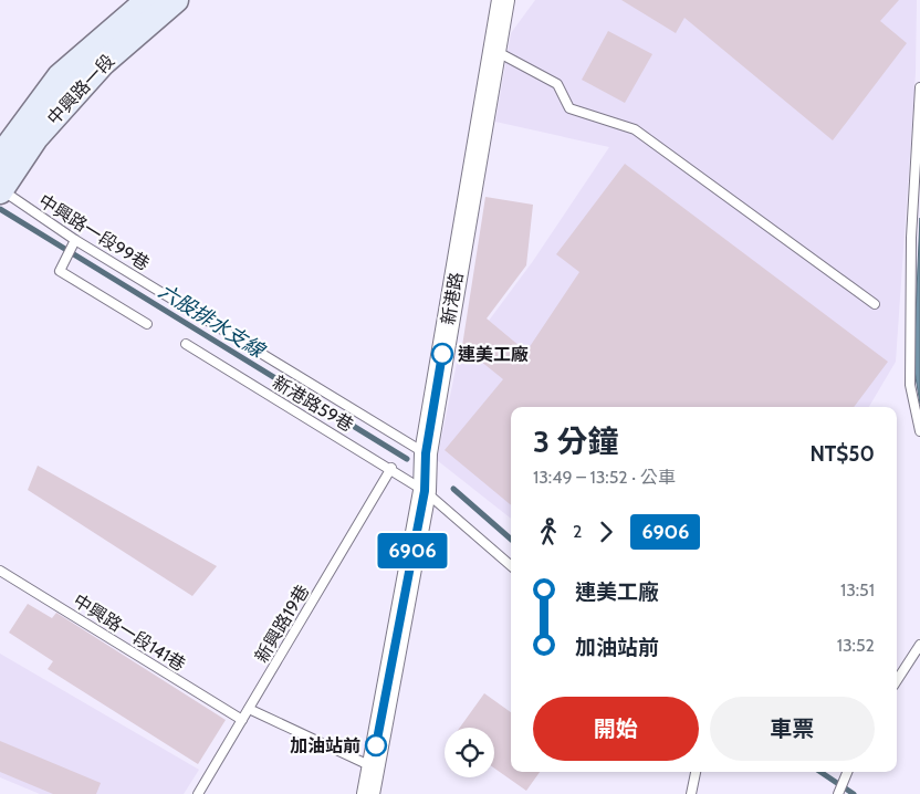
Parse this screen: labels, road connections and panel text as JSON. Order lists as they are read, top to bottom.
{
  "streets": {
    "main road": ["中興路一段"],
    "street": ["新港路"],
    "lane": [
      "中興路一段99巷",
      "新港路59巷",
      "新興路19巷",
      "中興路一段141巷"
    ]
  },
  "crossings": [
    ["中興路一段", "中興路一段99巷"],
    ["中興路一段99巷", "新港路"],
    ["新港路", "新港路59巷"],
    ["新港路59巷", "新興路19巷"],
    ["新興路19巷", "中興路一段141巷"]
  ],
  "water": ["六股排水支線"],
  "places": ["連美工廠", "加油站前"],
  "lines": ["bus line 6906"],
  "page": {
    "on_map": "6906",
    "heading": ["3 分鐘", "13:49 – 13:52 · 公車", "NT$50"],
    "legs": ["2", "6906"],
    "list": [
      {
        "name": "連美工廠",
        "value": "13:51"
      },
      {
        "name": "加油站前",
        "value": "13:52"
      }
    ],
    "buttons": ["開始", "車票"]
  }
}
